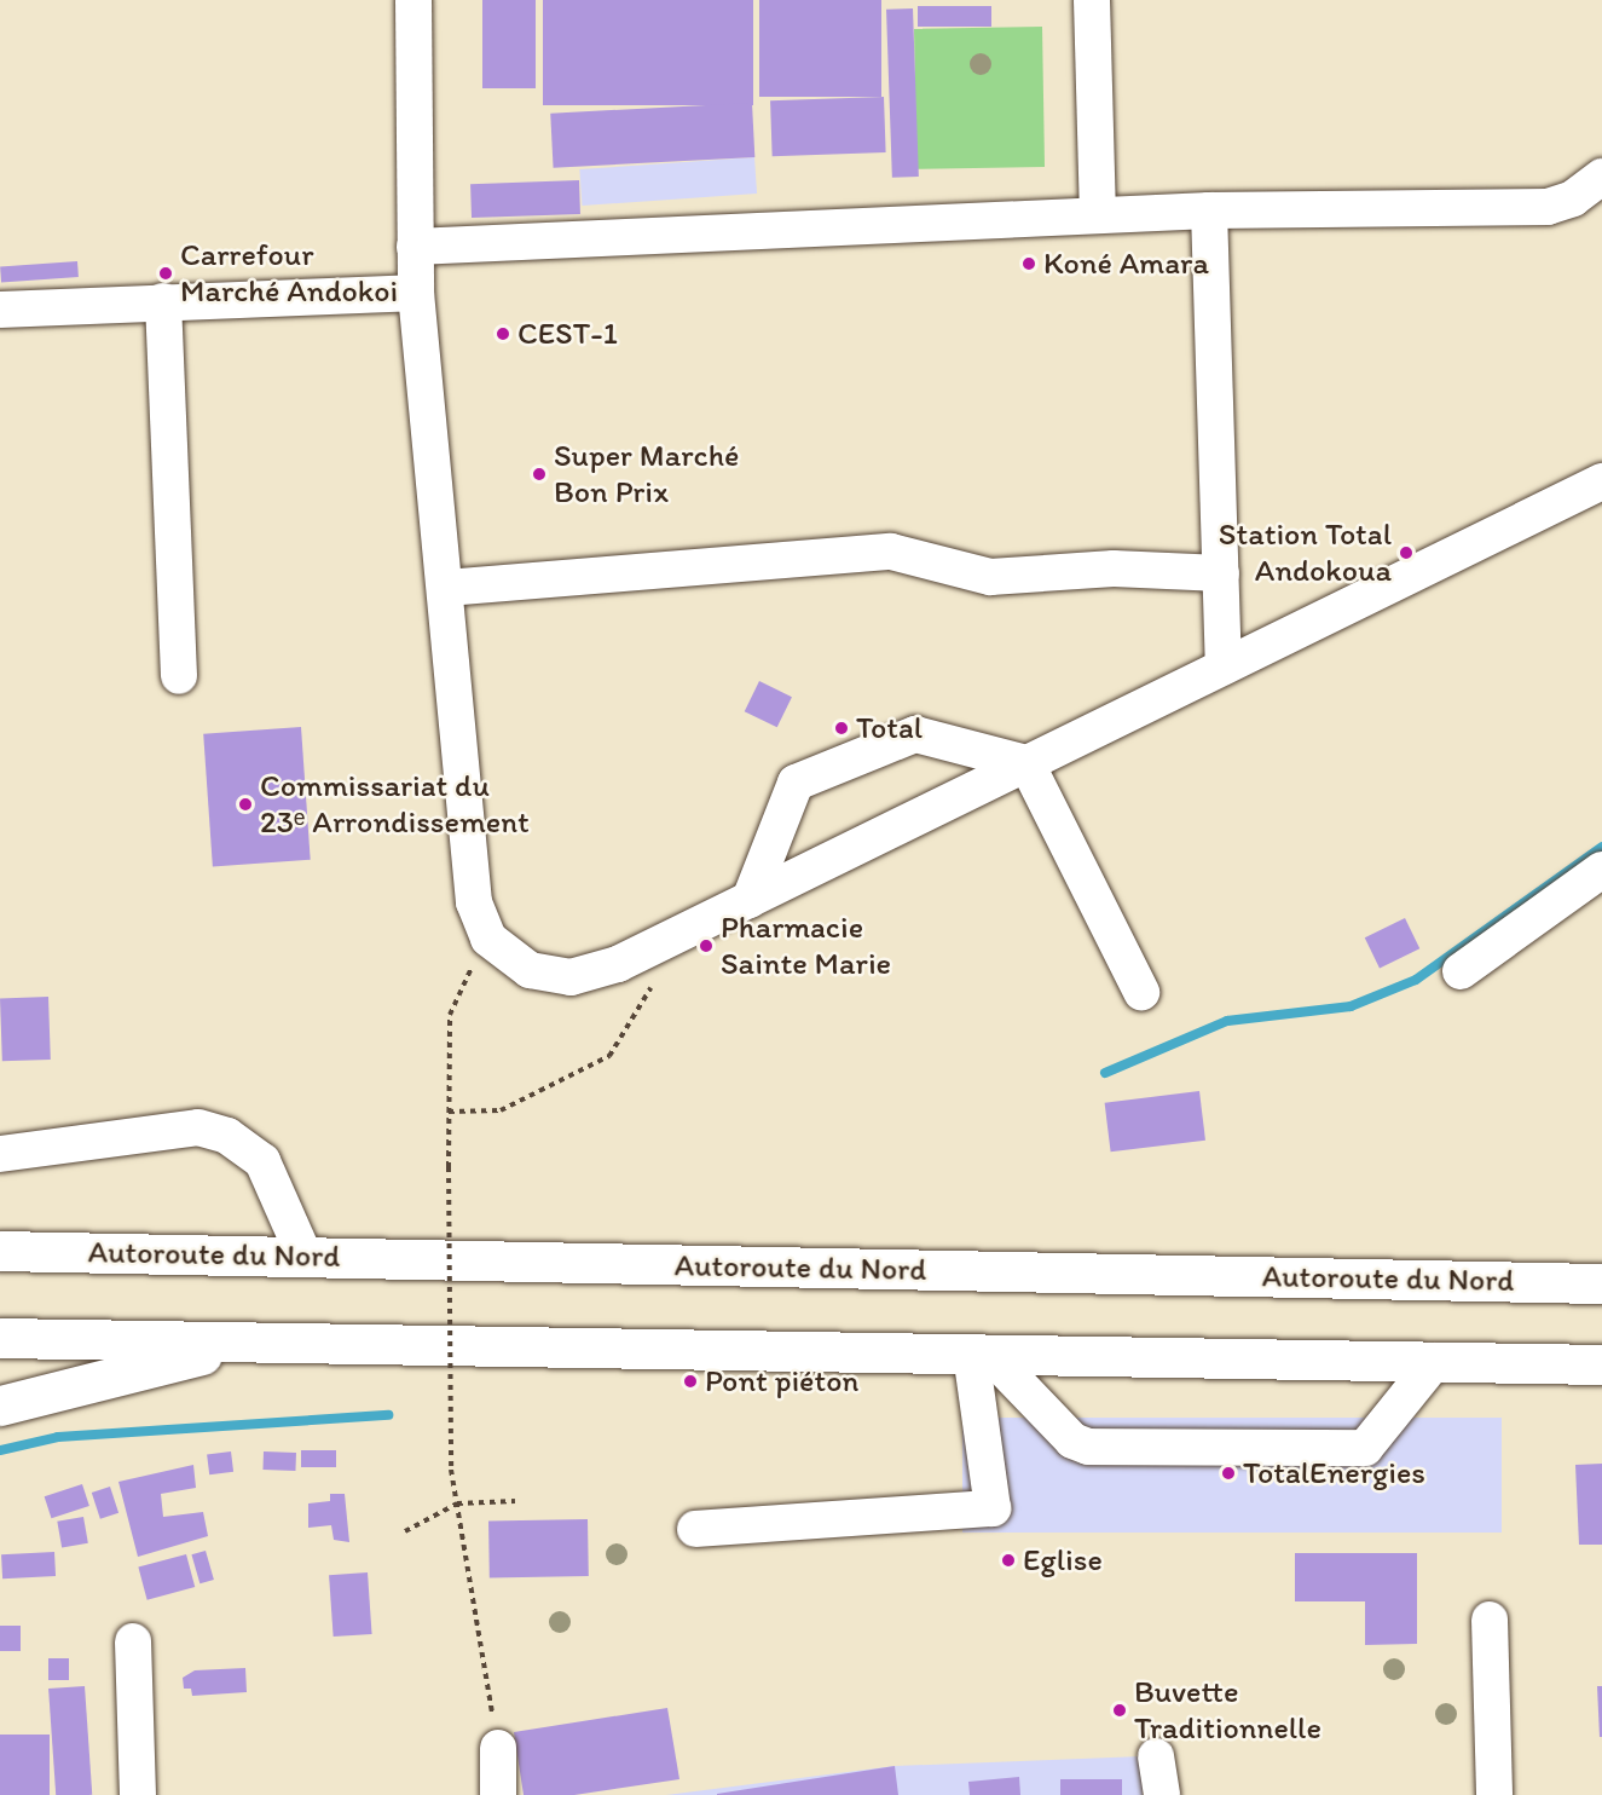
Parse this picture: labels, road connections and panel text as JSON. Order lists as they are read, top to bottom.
{
  "streets": {
    "highway": ["Autoroute du Nord"]
  },
  "places": [
    "Koné Amara",
    "Carrefour Marché Andokoi",
    "CEST-1",
    "Super Marché Bon Prix",
    "Station Total Andokoua",
    "Total",
    "Commissariat du 23ᵉ Arrondissement",
    "Pharmacie Sainte Marie",
    "Pont piéton",
    "TotalEnergies",
    "Eglise",
    "Buvette Traditionnelle"
  ]
}
